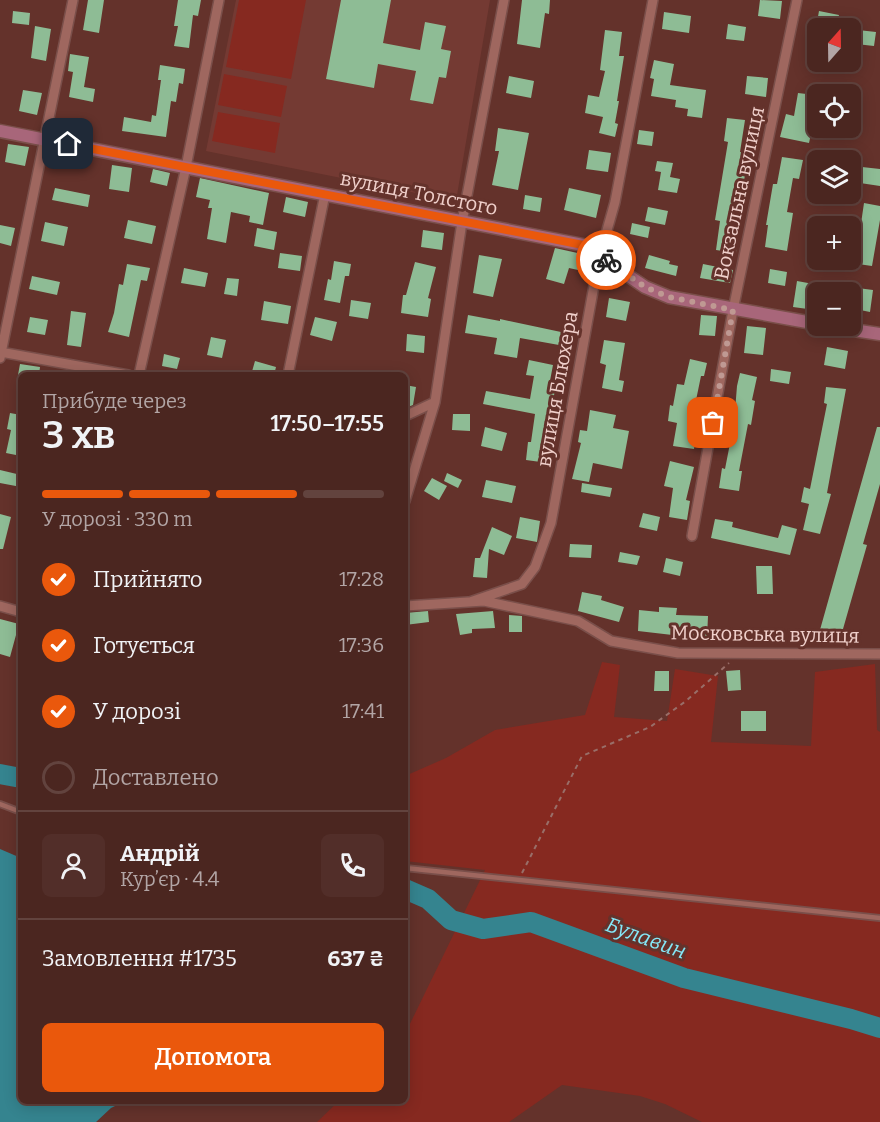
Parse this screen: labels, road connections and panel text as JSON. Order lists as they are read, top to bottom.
{
  "streets": {
    "street": [
      "вулиця Толстого",
      "Вокзальна вулиця",
      "вулиця Блюхера",
      "Московська вулиця"
    ]
  },
  "crossings": [
    ["вулиця Толстого", "Вокзальна вулиця"],
    ["вулиця Толстого", "вулиця Блюхера"],
    ["вулиця Блюхера", "Московська вулиця"]
  ],
  "water": ["Булавин"],
  "north": "top",
  "page": {
    "map_buttons": ["+", "−"],
    "heading": ["3 хв", "Прибуде через", "17:50–17:55"],
    "panel": [
      "Андрій",
      "Кур’єр · 4.4",
      "Замовлення #1735",
      "637 ₴"
    ],
    "bar": "У дорозі · 330 m",
    "list": [
      ["Прийнято", "17:28"],
      ["Готується", "17:36"],
      ["У дорозі", "17:41"],
      "Доставлено"
    ],
    "buttons": "Допомога"
  }
}
